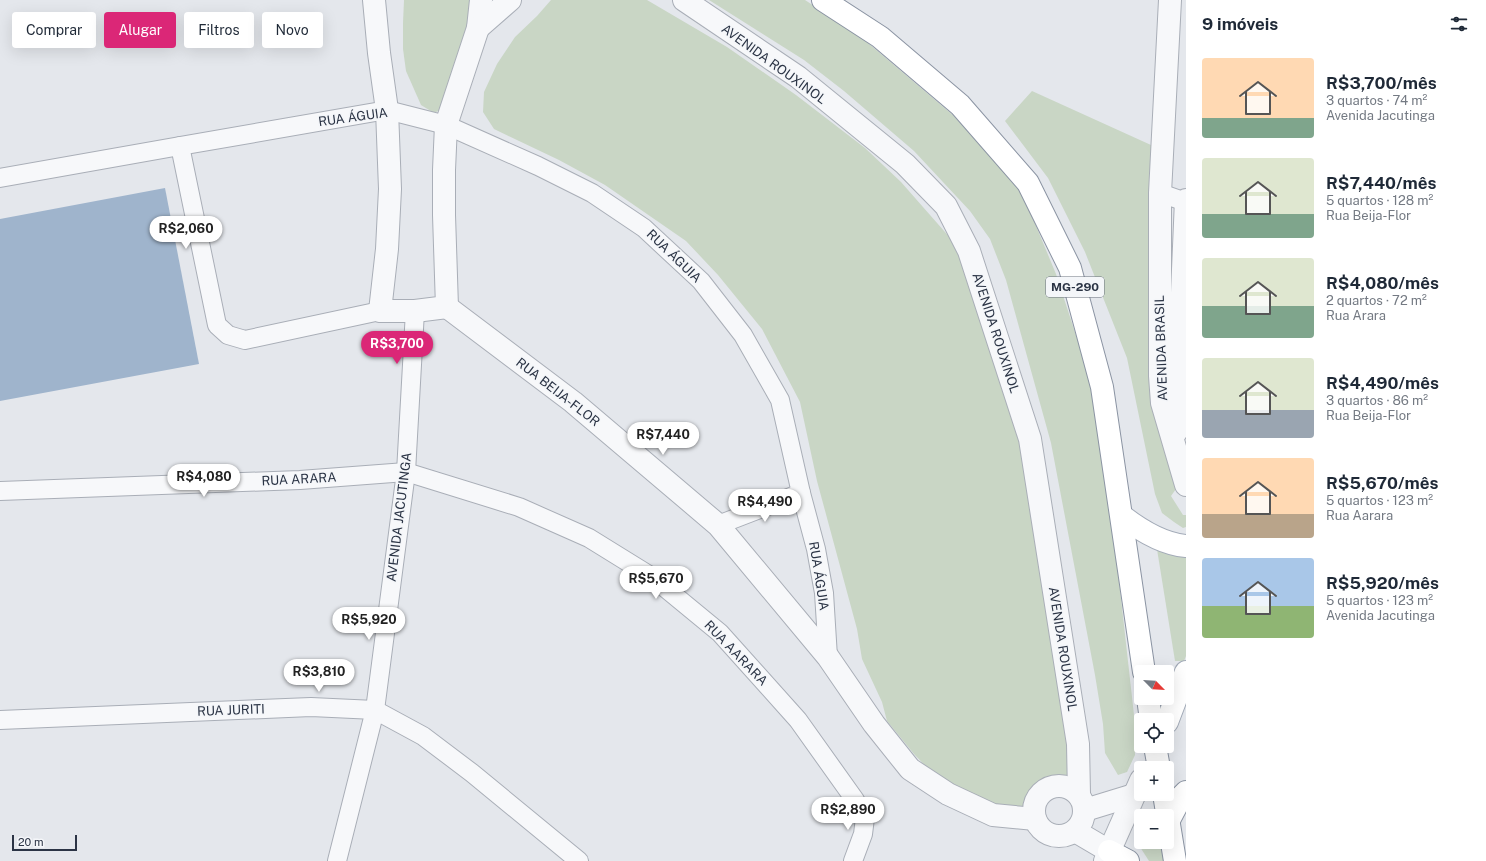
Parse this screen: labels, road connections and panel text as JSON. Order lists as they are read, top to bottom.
{
  "streets": {
    "main road": ["MG-290"],
    "street": [
      "AVENIDA ROUXINOL",
      "RUA ÁGUIA",
      "AVENIDA BRASIL",
      "RUA BEIJA-FLOR",
      "RUA ARARA",
      "AVENIDA JACUTINGA",
      "RUA AARARA",
      "RUA JURITI"
    ]
  },
  "crossings": [
    ["AVENIDA ROUXINOL", "RUA ÁGUIA"],
    ["RUA ÁGUIA", "RUA BEIJA-FLOR"],
    ["RUA ARARA", "AVENIDA JACUTINGA"],
    ["RUA ARARA", "RUA AARARA"],
    ["AVENIDA JACUTINGA", "RUA AARARA"],
    ["AVENIDA JACUTINGA", "RUA JURITI"]
  ],
  "scale_bar": "20 m",
  "north": "bottom right",
  "page": {
    "heading": "9 imóveis",
    "chip": [
      "Comprar",
      "Alugar",
      "Filtros",
      "Novo"
    ],
    "list": [
      {
        "name": "R$3,700/mês",
        "note": "3 quartos · 74 m² · Avenida Jacutinga"
      },
      {
        "name": "R$7,440/mês",
        "note": "5 quartos · 128 m² · Rua Beija-Flor"
      },
      {
        "name": "R$4,080/mês",
        "note": "2 quartos · 72 m² · Rua Arara"
      },
      {
        "name": "R$4,490/mês",
        "note": "3 quartos · 86 m² · Rua Beija-Flor"
      },
      {
        "name": "R$5,670/mês",
        "note": "5 quartos · 123 m² · Rua Aarara"
      },
      {
        "name": "R$5,920/mês",
        "note": "5 quartos · 123 m² · Avenida Jacutinga"
      }
    ],
    "price": [
      "R$2,060",
      "R$3,700",
      "R$7,440",
      "R$4,080",
      "R$4,490",
      "R$5,670",
      "R$5,920",
      "R$3,810",
      "R$2,890"
    ],
    "map_buttons": ["+", "−"],
    "scale": "20 m"
  }
}
